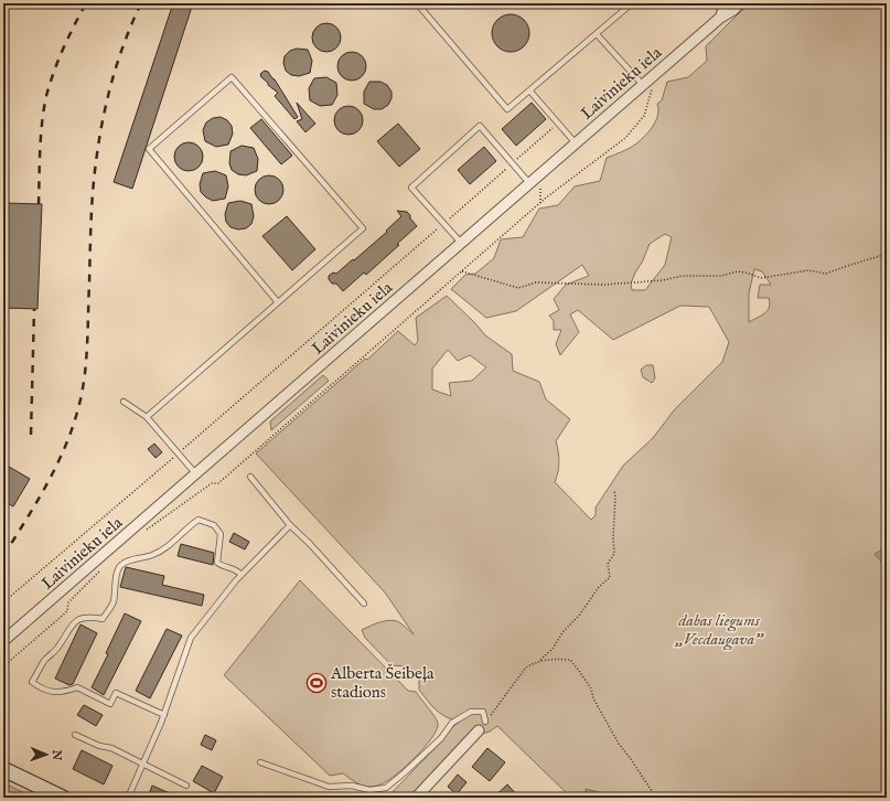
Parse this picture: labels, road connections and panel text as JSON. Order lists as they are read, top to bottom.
{
  "streets": {
    "street": ["Laivinieku iela"]
  },
  "parks": ["dabas liegums „Vecdaugava”"],
  "places": {
    "sports": ["Alberta Šeibeļa stadions"]
  },
  "north": "right"
}
